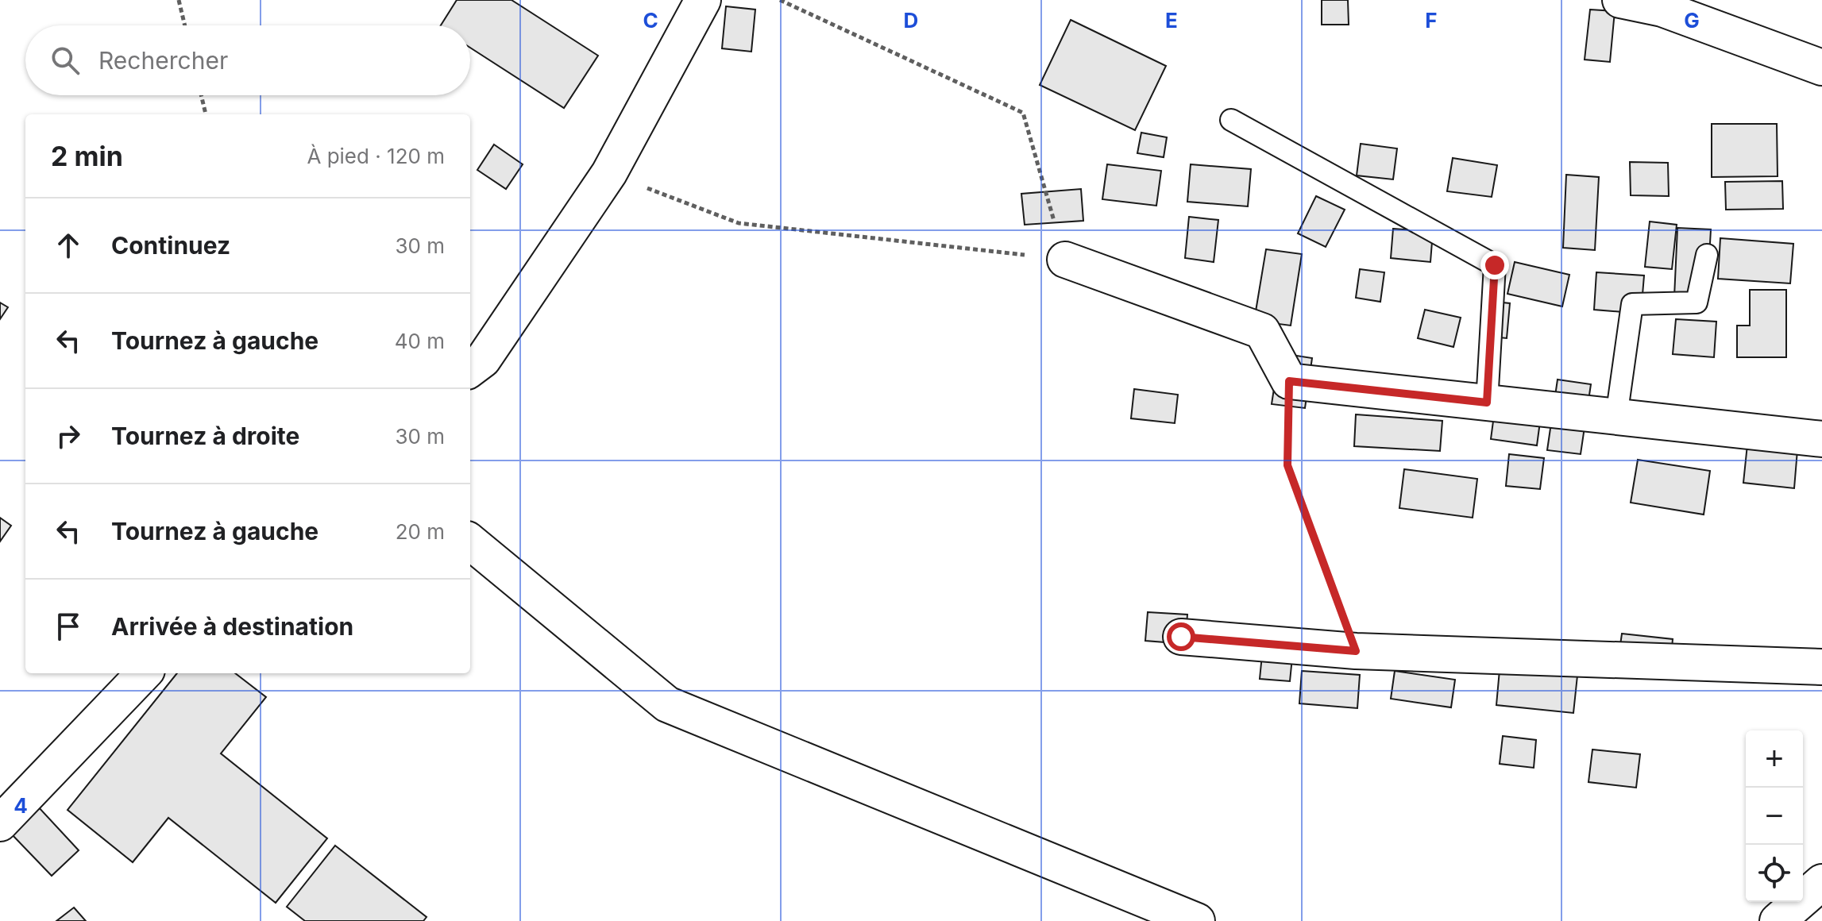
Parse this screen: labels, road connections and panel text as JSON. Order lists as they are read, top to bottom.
{
  "page": {
    "search": "Rechercher",
    "heading": ["2 min", "À pied · 120 m"],
    "list": [
      ["Continuez", "30 m"],
      ["Tournez à gauche", "40 m"],
      ["Tournez à droite", "30 m"],
      ["Tournez à gauche", "20 m"],
      "Arrivée à destination"
    ],
    "map_buttons": ["+", "−"]
  },
  "grid": {
    "columns": [
      "C",
      "D",
      "E",
      "F",
      "G"
    ],
    "rows": ["4"]
  }
}
